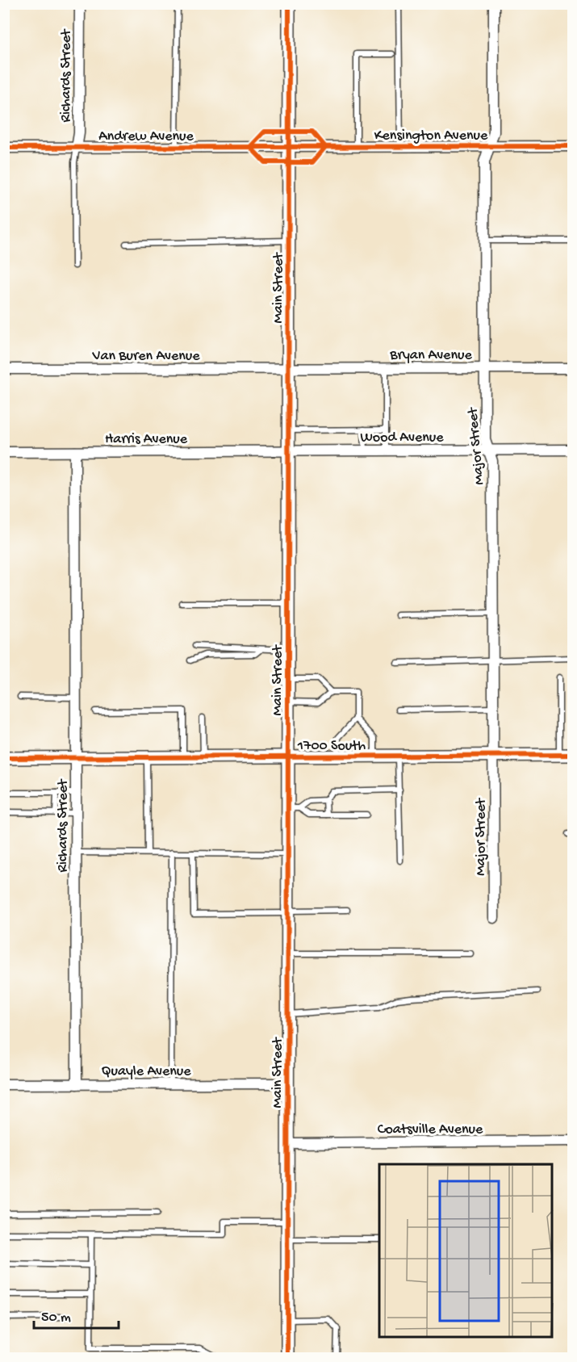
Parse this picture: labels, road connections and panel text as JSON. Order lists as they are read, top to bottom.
{
  "streets": {
    "street": [
      "Richards Street",
      "Kensington Avenue",
      "Andrew Avenue",
      "Main Street",
      "Bryan Avenue",
      "Van Buren Avenue",
      "Wood Avenue",
      "Harris Avenue",
      "Major Street",
      "1700 South",
      "Quayle Avenue",
      "Coatsville Avenue"
    ]
  },
  "crossings": [
    ["Richards Street", "Andrew Avenue"],
    ["Richards Street", "Harris Avenue"],
    ["Richards Street", "1700 South"],
    ["Richards Street", "Quayle Avenue"],
    ["Kensington Avenue", "Andrew Avenue"],
    ["Kensington Avenue", "Main Street"],
    ["Kensington Avenue", "Major Street"],
    ["Andrew Avenue", "Main Street"],
    ["Main Street", "Bryan Avenue"],
    ["Main Street", "Van Buren Avenue"],
    ["Main Street", "Wood Avenue"],
    ["Main Street", "Harris Avenue"],
    ["Main Street", "1700 South"],
    ["Main Street", "Quayle Avenue"],
    ["Main Street", "Coatsville Avenue"],
    ["Bryan Avenue", "Van Buren Avenue"],
    ["Bryan Avenue", "Major Street"],
    ["Wood Avenue", "Harris Avenue"],
    ["Wood Avenue", "Major Street"],
    ["Major Street", "1700 South"]
  ],
  "scale_bar": "50 m"
}
